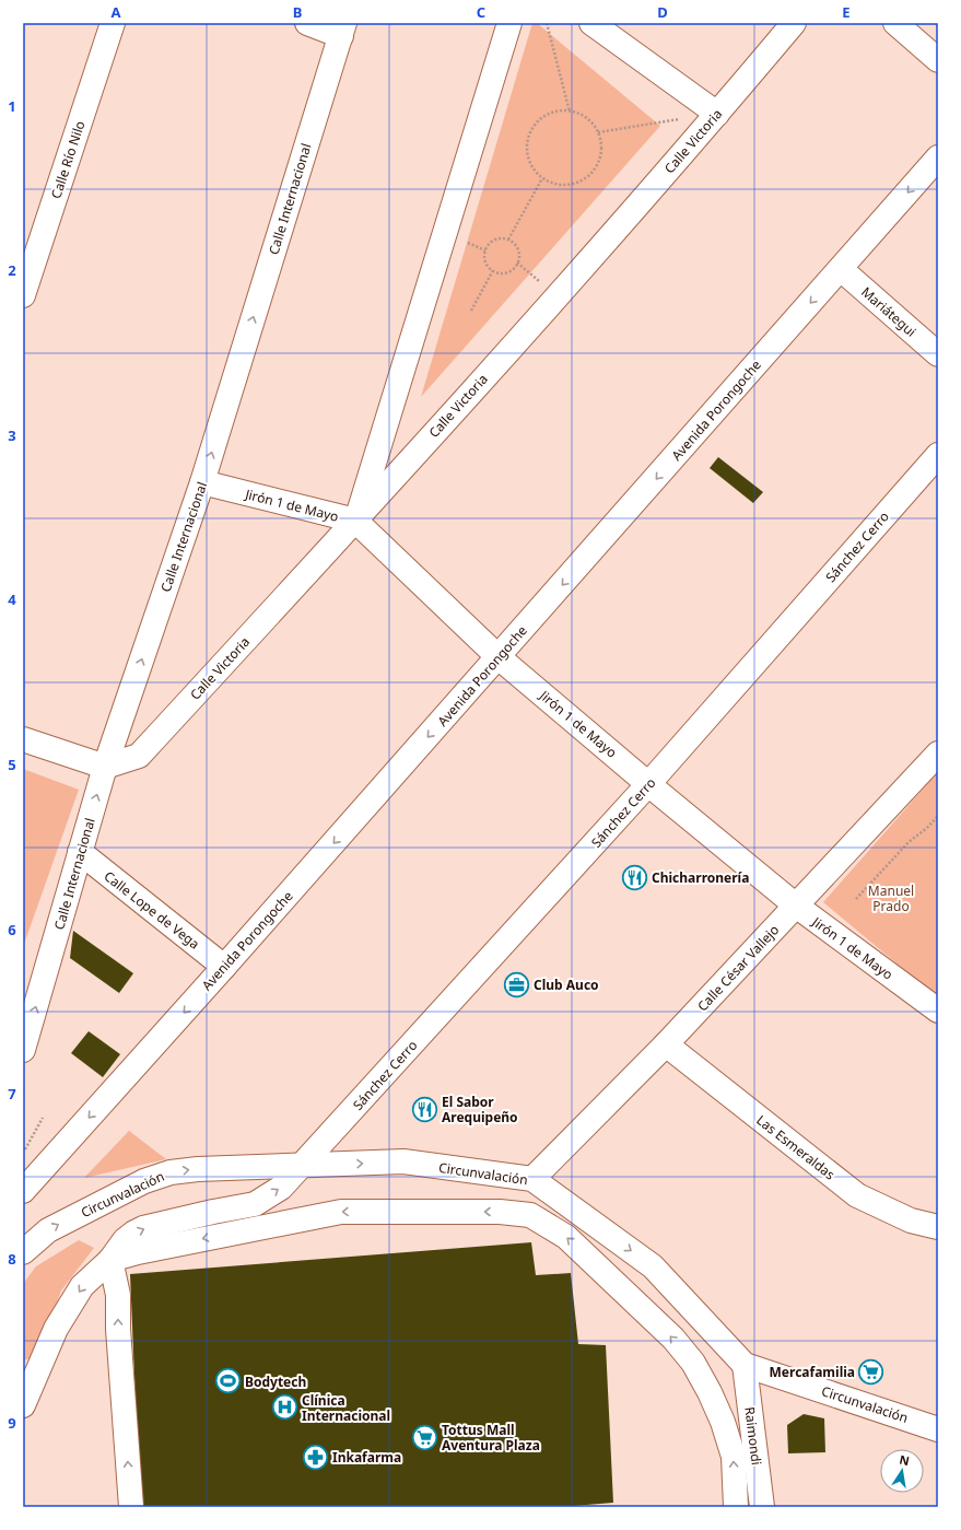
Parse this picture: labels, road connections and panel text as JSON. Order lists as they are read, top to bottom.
{
  "streets": {
    "street": [
      "Calle Victoria",
      "Calle Río Nilo",
      "Calle Internacional",
      "Mariátegui",
      "Avenida Porongoche",
      "Jirón 1 de Mayo",
      "Sánchez Cerro",
      "Calle Lope de Vega",
      "Calle César Vallejo",
      "Las Esmeraldas",
      "Circunvalación",
      "Raimondi"
    ]
  },
  "crossings": [
    ["Calle Victoria", "Calle Internacional"],
    ["Calle Victoria", "Jirón 1 de Mayo"],
    ["Calle Internacional", "Jirón 1 de Mayo"],
    ["Calle Internacional", "Calle Lope de Vega"],
    ["Mariátegui", "Avenida Porongoche"],
    ["Avenida Porongoche", "Jirón 1 de Mayo"],
    ["Avenida Porongoche", "Calle Lope de Vega"],
    ["Jirón 1 de Mayo", "Sánchez Cerro"],
    ["Jirón 1 de Mayo", "Calle César Vallejo"],
    ["Sánchez Cerro", "Circunvalación"],
    ["Calle César Vallejo", "Las Esmeraldas"],
    ["Calle César Vallejo", "Circunvalación"],
    ["Circunvalación", "Raimondi"]
  ],
  "one_way": ["Avenida Porongoche", "Circunvalación"],
  "parks": ["Manuel Prado"],
  "places": {
    "restaurant": ["Chicharronería", "El Sabor Arequipeño"],
    "office": ["Club Auco"],
    "supermarket": ["Mercafamilia", "Tottus Mall Aventura Plaza"],
    "sports": ["Bodytech"],
    "hospital": ["Clínica Internacional"],
    "pharmacy": ["Inkafarma"]
  },
  "north": "top",
  "grid": {
    "columns": [
      "A",
      "B",
      "C",
      "D",
      "E"
    ],
    "rows": [
      "1",
      "2",
      "3",
      "4",
      "5",
      "6",
      "7",
      "8",
      "9"
    ]
  }
}
